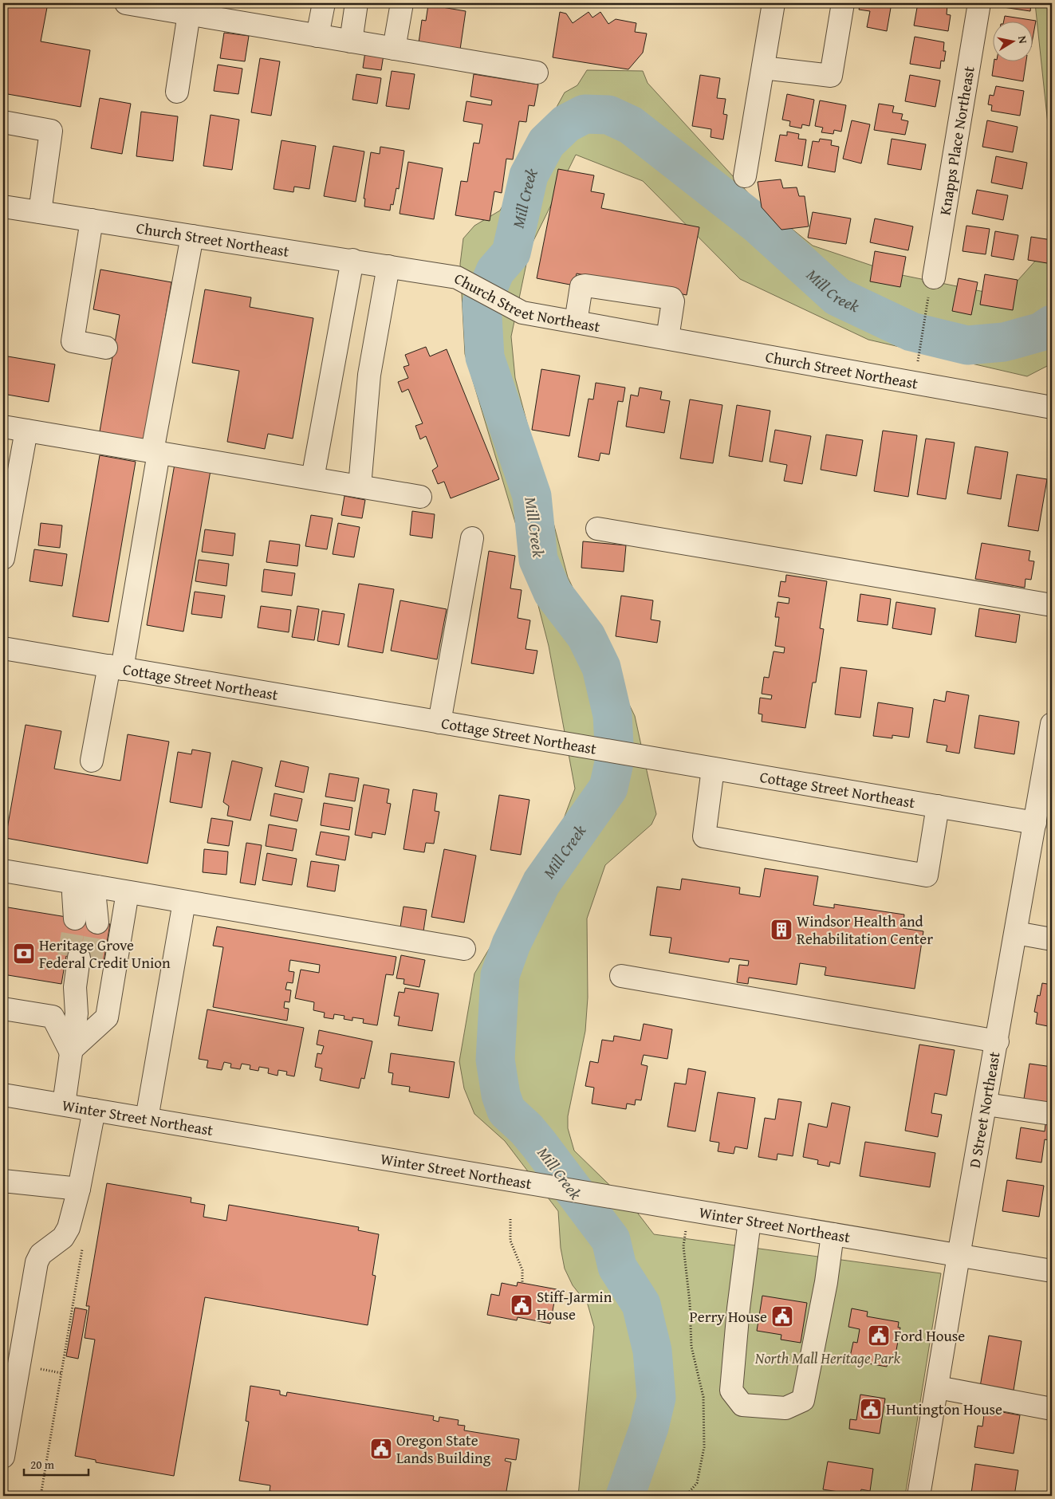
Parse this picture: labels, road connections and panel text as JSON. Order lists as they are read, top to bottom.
{
  "streets": {
    "street": [
      "Knapps Place Northeast",
      "Church Street Northeast",
      "Cottage Street Northeast",
      "D Street Northeast",
      "Winter Street Northeast"
    ]
  },
  "crossings": [
    ["Cottage Street Northeast", "D Street Northeast"],
    ["D Street Northeast", "Winter Street Northeast"]
  ],
  "water": ["Mill Creek"],
  "parks": ["North Mall Heritage Park"],
  "places": {
    "building": ["Windsor Health and Rehabilitation Center"],
    "bank": ["Heritage Grove Federal Credit Union"],
    "public building": [
      "Stiff-Jarmin House",
      "Perry House",
      "Ford House",
      "Huntington House",
      "Oregon State Lands Building"
    ]
  },
  "scale_bar": "20 m",
  "north": "right"
}
